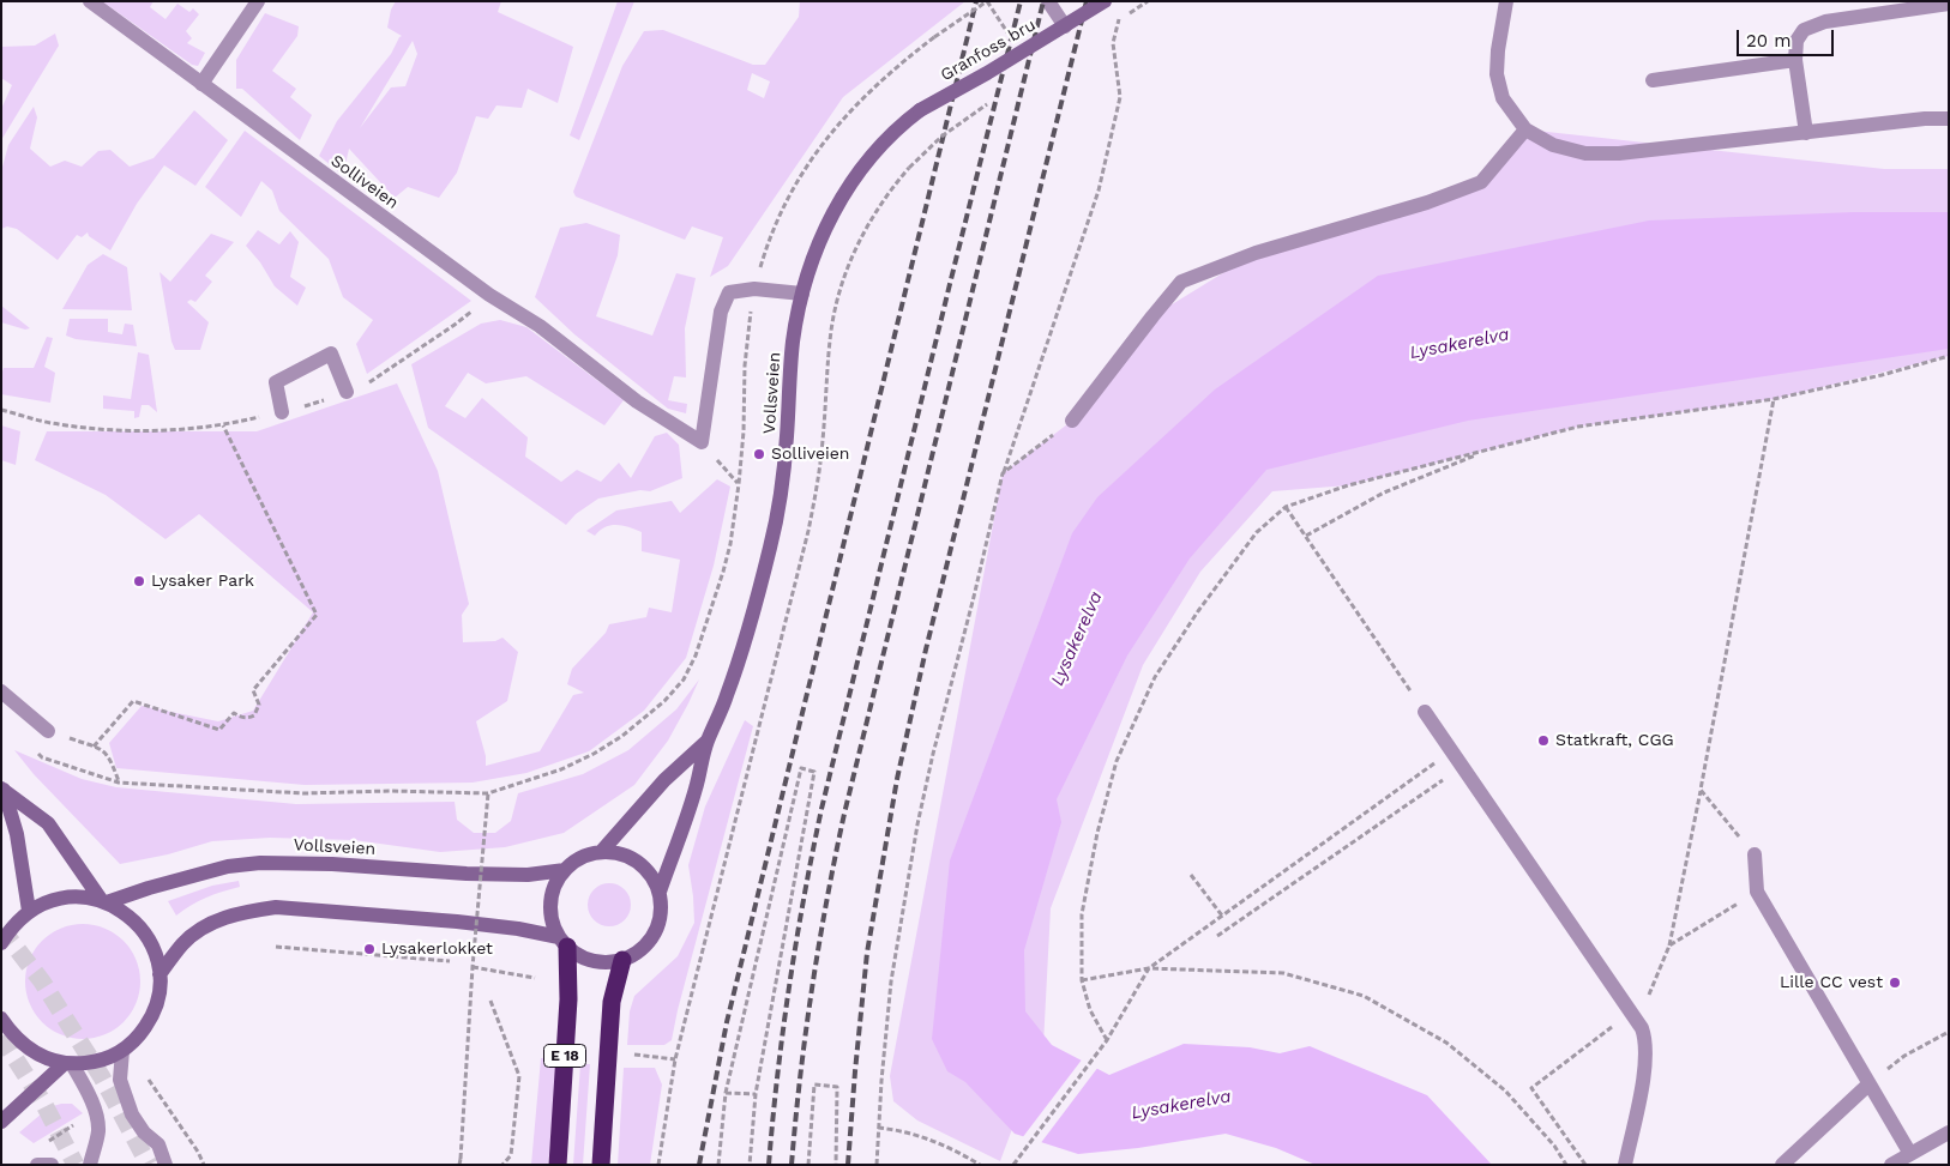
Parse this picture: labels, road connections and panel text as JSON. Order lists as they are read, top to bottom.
{
  "streets": {
    "highway": ["E 18"],
    "main road": ["Granfoss bru", "Vollsveien"],
    "street": ["Solliveien"]
  },
  "crossings": [
    ["Granfoss bru", "Vollsveien"],
    ["Vollsveien", "E 18"]
  ],
  "water": ["Lysakerelva"],
  "places": [
    "Solliveien",
    "Lysaker Park",
    "Statkraft, CGG",
    "Lysakerlokket",
    "Lille CC vest"
  ],
  "scale_bar": "20 m"
}
